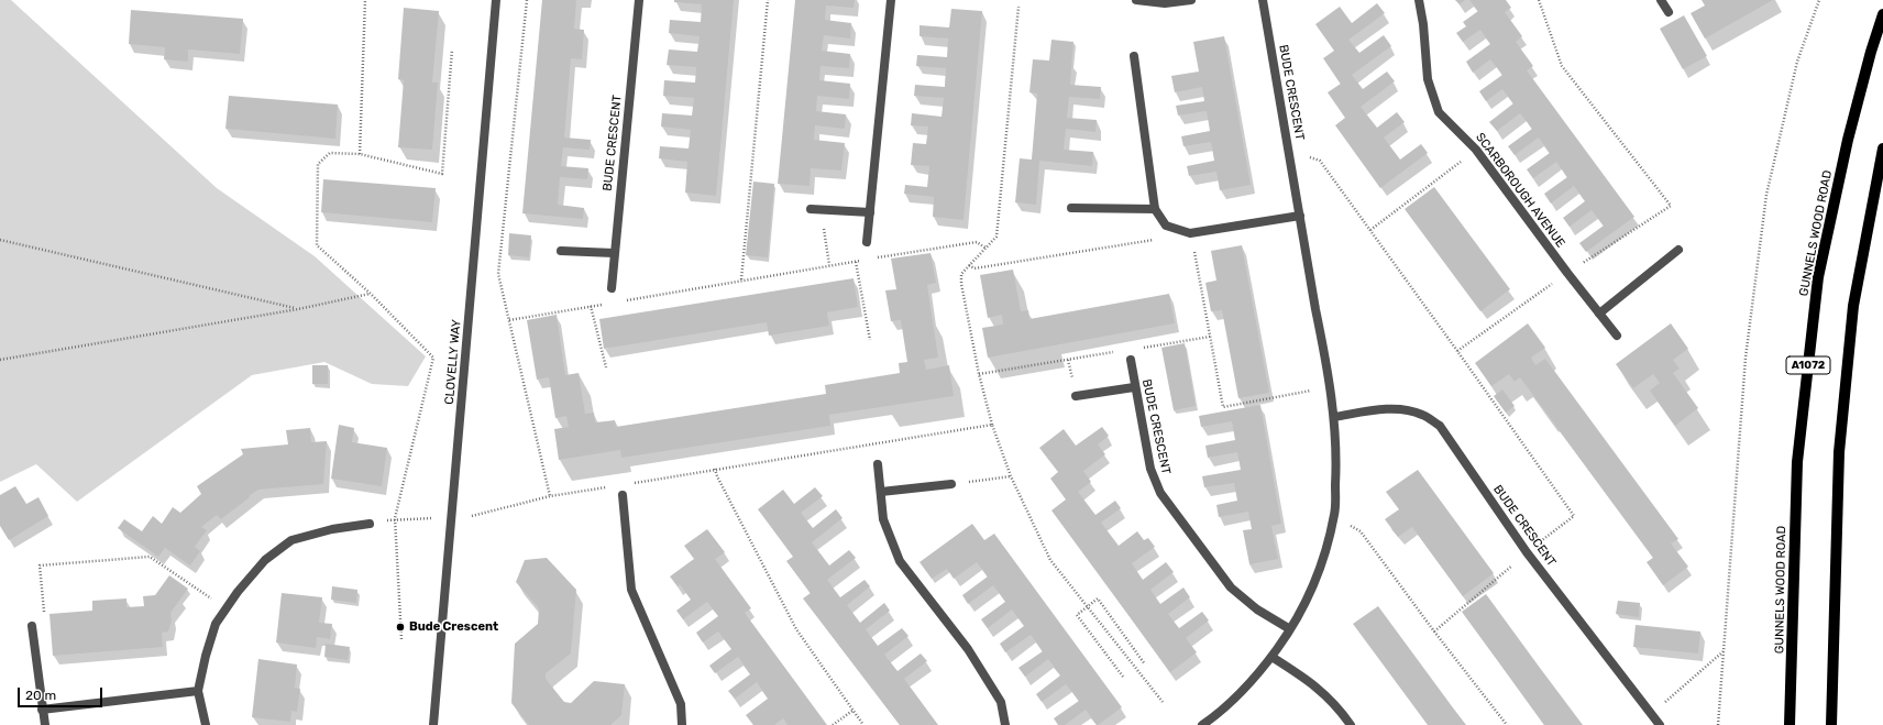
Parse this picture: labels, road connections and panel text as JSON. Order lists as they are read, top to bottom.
{
  "streets": {
    "main road": ["GUNNELS WOOD ROAD", "A1072"],
    "street": ["BUDE CRESCENT", "SCARBOROUGH AVENUE", "CLOVELLY WAY"]
  },
  "places": ["Bude Crescent"],
  "scale_bar": "20 m"
}
